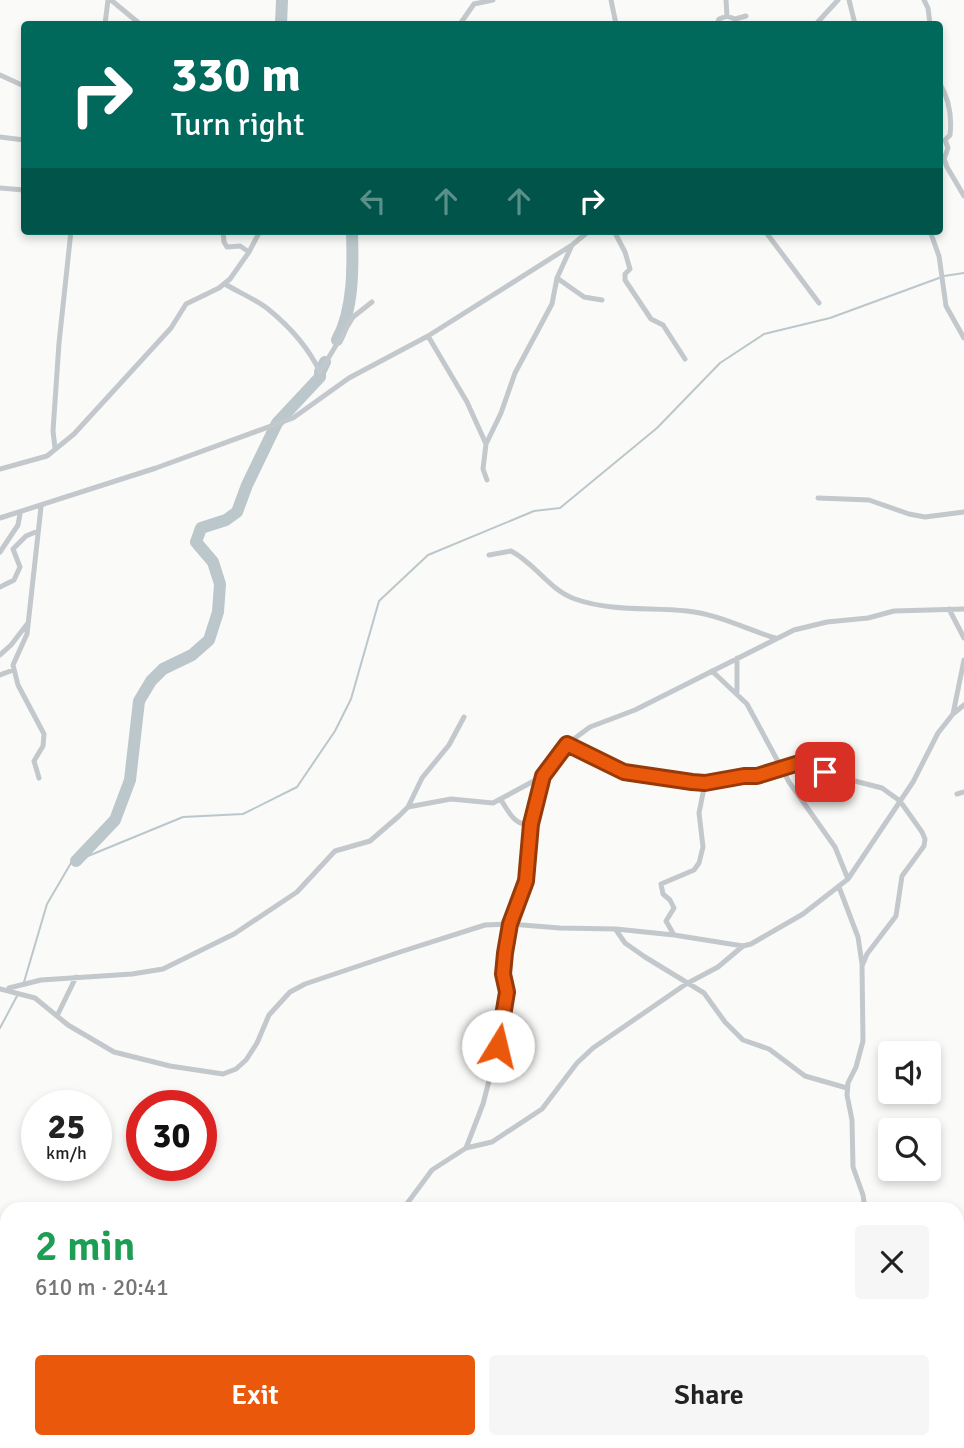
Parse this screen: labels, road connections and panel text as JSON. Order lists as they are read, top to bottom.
{
  "page": {
    "turn": ["330 m", "Turn right"],
    "speed": "25 km/h",
    "limit": "30",
    "heading": ["2 min", "610 m · 20:41"],
    "buttons": ["Exit", "Share"]
  }
}
